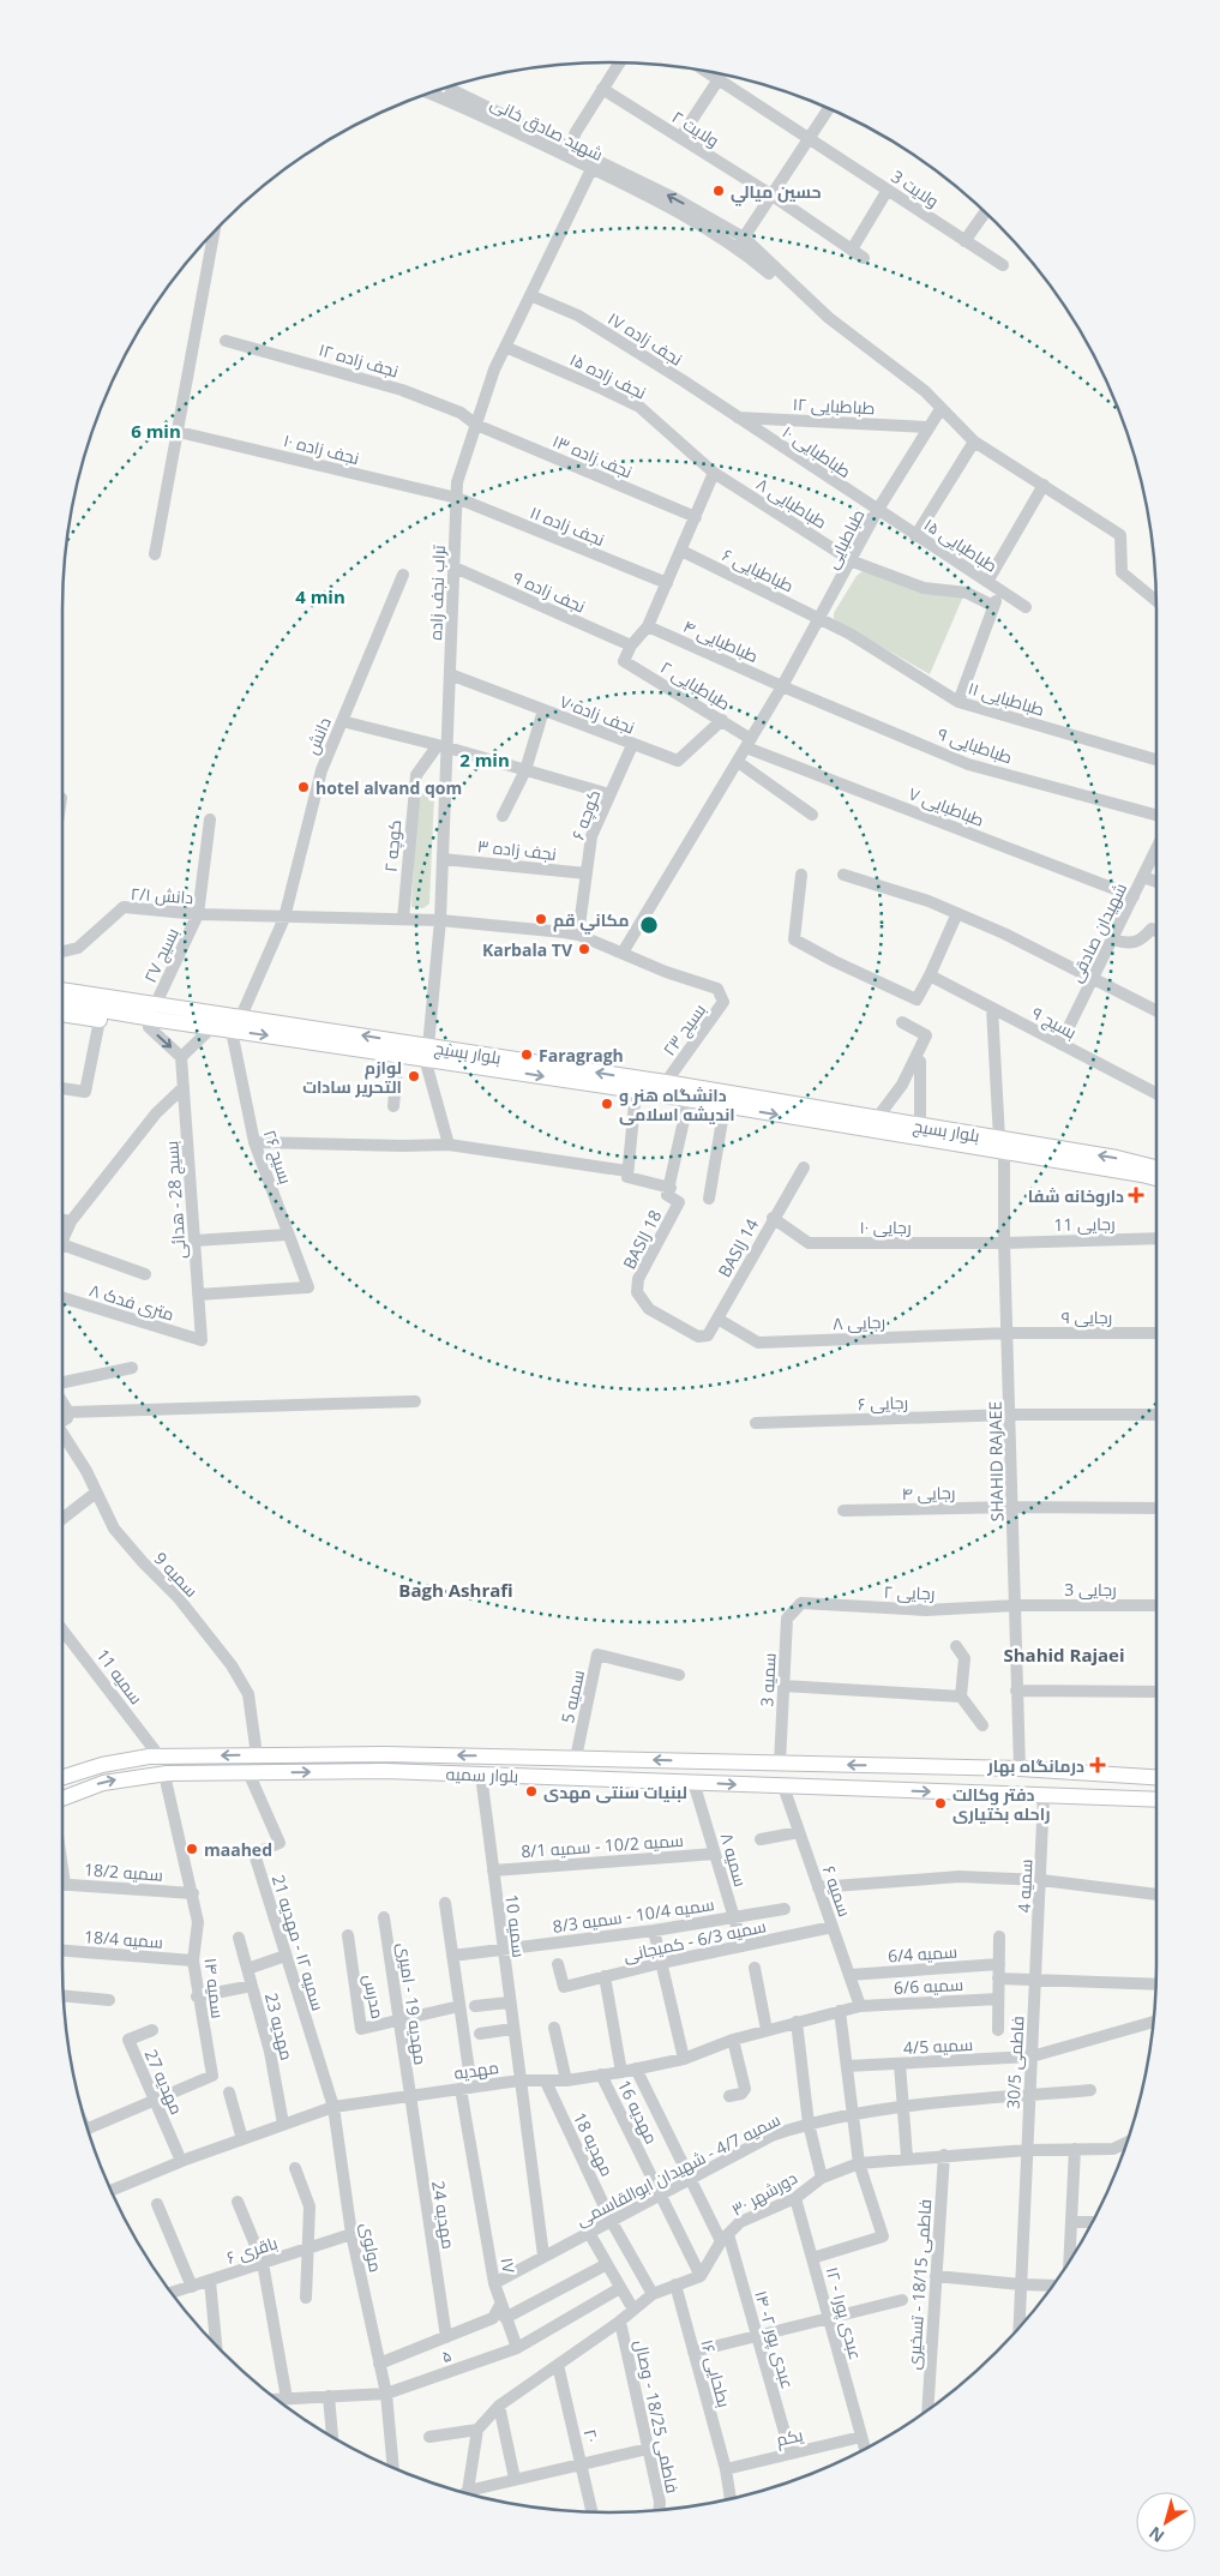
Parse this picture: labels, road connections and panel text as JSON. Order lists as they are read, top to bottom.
{
  "streets": {
    "main road": ["بلوار بسیج", "بلوار سمیه"],
    "street": [
      "شهید صادق خانی",
      "ولایت ۲",
      "ولایت 3",
      "نجف زاده ۱۷",
      "نجف زاده ۱۲",
      "نجف زاده ۱۵",
      "طباطبایی ۱۲",
      "نجف زاده ۱۰",
      "طباطبایی ۱۰",
      "نجف زاده ۱۳",
      "طباطبایی ۸",
      "نجف زاده ۱۱",
      "طباطبایی",
      "طباطبایی ۱۵",
      "طباطبایی ۶",
      "نجف زاده ۹",
      "تراب نجف زاده",
      "طباطبایی ۴",
      "طباطبایی ۲",
      "طباطبایی ۱۱",
      "نجف زاده ۷",
      "دانش",
      "طباطبایی ۹",
      "طباطبایی ۷",
      "کوچه ۶",
      "کوچه ۲",
      "نجف زاده ۳",
      "دانش ۲/۱",
      "شهیدان صادقی",
      "بسیج ۲۷",
      "بسیج ۹",
      "بسیج ۲۳",
      "بسیج ۲۶",
      "بسیج 28 - هدائی",
      "رجایی 11",
      "رجایی ۱۰",
      "BASIJ 18",
      "BASIJ 14",
      "۸ متری فدک",
      "رجایی ۹",
      "رجایی ۸",
      "رجایی ۶",
      "SHAHID RAJAEE",
      "رجایی ۴",
      "سمیه 9",
      "رجایی 3",
      "رجایی ۲",
      "سمیه 11",
      "سمیه 3",
      "سمیه 5",
      "سمیه 10/2 - سمیه 8/1",
      "سمیه ۸",
      "سمیه 18/2",
      "سمیه 4",
      "سمیه ۶",
      "سمیه 10/4 - سمیه 8/3",
      "سمیه 10",
      "سمیه 18/4",
      "سمیه 6/3 - کمیجانی",
      "سمیه ۱۲ - مهدیه 21",
      "سمیه 6/4",
      "سمیه 6/6",
      "سمیه ۱۴",
      "مدرس",
      "مهدیه 19 - امیری",
      "مهدیه 23",
      "سمیه 4/5",
      "فاطمی 30/5",
      "مهدیه",
      "مهدیه 27",
      "مهدیه 16",
      "مهدیه 18",
      "سمیه 4/7 - شهیدان ابوالقاسمی",
      "دورشهر ۳۰",
      "مهدیه 24",
      "مولوی",
      "۶ باقری",
      "۱۷",
      "فاطمی 18/15 - تسخیری",
      "عبدی پور۱ - ۱۲",
      "عبدی پور ۲- ۱۴",
      "۵",
      "بطحایی ۱۶",
      "فاطمی 18/25 - وصال",
      "۲۰",
      "یکم"
    ]
  },
  "crossings": [
    ["شهید صادق خانی", "طباطبایی"],
    ["شهید صادق خانی", "تراب نجف زاده"],
    ["نجف زاده ۱۷", "طباطبایی ۱۲"],
    ["نجف زاده ۱۷", "طباطبایی ۱۰"],
    ["نجف زاده ۱۷", "تراب نجف زاده"],
    ["نجف زاده ۱۲", "نجف زاده ۱۳"],
    ["نجف زاده ۱۲", "تراب نجف زاده"],
    ["نجف زاده ۱۵", "طباطبایی ۸"],
    ["نجف زاده ۱۵", "تراب نجف زاده"],
    ["طباطبایی ۱۲", "طباطبایی ۱۰"],
    ["طباطبایی ۱۲", "طباطبایی"],
    ["نجف زاده ۱۰", "نجف زاده ۱۱"],
    ["نجف زاده ۱۰", "تراب نجف زاده"],
    ["طباطبایی ۱۰", "طباطبایی"],
    ["طباطبایی ۱۰", "طباطبایی ۱۵"],
    ["نجف زاده ۱۳", "تراب نجف زاده"],
    ["طباطبایی ۸", "طباطبایی"],
    ["نجف زاده ۱۱", "تراب نجف زاده"],
    ["طباطبایی", "طباطبایی ۱۵"],
    ["طباطبایی", "طباطبایی ۶"],
    ["طباطبایی", "طباطبایی ۴"],
    ["طباطبایی", "طباطبایی ۲"],
    ["طباطبایی", "طباطبایی ۱۱"],
    ["طباطبایی", "طباطبایی ۹"],
    ["طباطبایی", "طباطبایی ۷"],
    ["طباطبایی", "دانش ۲/۱"],
    ["طباطبایی", "بسیج ۲۳"],
    ["طباطبایی ۶", "طباطبایی ۱۱"],
    ["نجف زاده ۹", "تراب نجف زاده"],
    ["نجف زاده ۹", "طباطبایی ۲"],
    ["تراب نجف زاده", "نجف زاده ۷"],
    ["تراب نجف زاده", "کوچه ۲"],
    ["تراب نجف زاده", "نجف زاده ۳"],
    ["تراب نجف زاده", "دانش ۲/۱"],
    ["تراب نجف زاده", "بلوار بسیج"],
    ["طباطبایی ۴", "طباطبایی ۹"],
    ["طباطبایی ۲", "نجف زاده ۷"],
    ["طباطبایی ۲", "طباطبایی ۷"],
    ["نجف زاده ۷", "کوچه ۶"],
    ["دانش", "دانش ۲/۱"],
    ["دانش", "بلوار بسیج"],
    ["طباطبایی ۷", "شهیدان صادقی"],
    ["کوچه ۶", "نجف زاده ۳"],
    ["کوچه ۶", "دانش ۲/۱"],
    ["کوچه ۲", "دانش ۲/۱"],
    ["دانش ۲/۱", "بسیج ۲۷"],
    ["دانش ۲/۱", "بسیج ۲۳"],
    ["شهیدان صادقی", "بسیج ۹"],
    ["بسیج ۲۷", "بلوار بسیج"],
    ["بسیج ۹", "SHAHID RAJAEE"],
    ["بسیج ۲۳", "بلوار بسیج"],
    ["بلوار بسیج", "بسیج ۲۶"],
    ["بلوار بسیج", "BASIJ 18"],
    ["بلوار بسیج", "SHAHID RAJAEE"],
    ["بسیج ۲۶", "بسیج 28 - هدائی"],
    ["بسیج 28 - هدائی", "۸ متری فدک"],
    ["رجایی 11", "رجایی ۱۰"],
    ["رجایی 11", "SHAHID RAJAEE"],
    ["رجایی ۱۰", "BASIJ 14"],
    ["رجایی ۱۰", "SHAHID RAJAEE"],
    ["BASIJ 18", "BASIJ 14"],
    ["BASIJ 14", "رجایی ۸"],
    ["رجایی ۹", "رجایی ۸"],
    ["رجایی ۹", "SHAHID RAJAEE"],
    ["رجایی ۸", "SHAHID RAJAEE"],
    ["رجایی ۶", "SHAHID RAJAEE"],
    ["SHAHID RAJAEE", "رجایی ۴"],
    ["SHAHID RAJAEE", "رجایی 3"],
    ["SHAHID RAJAEE", "رجایی ۲"],
    ["SHAHID RAJAEE", "بلوار سمیه"],
    ["سمیه 9", "بلوار سمیه"],
    ["رجایی 3", "رجایی ۲"],
    ["رجایی ۲", "سمیه 3"],
    ["سمیه 11", "بلوار سمیه"],
    ["سمیه 3", "بلوار سمیه"],
    ["سمیه 5", "بلوار سمیه"],
    ["بلوار سمیه", "سمیه ۸"],
    ["بلوار سمیه", "سمیه 4"],
    ["بلوار سمیه", "سمیه ۶"],
    ["بلوار سمیه", "سمیه 10"],
    ["بلوار سمیه", "سمیه ۱۲ - مهدیه 21"],
    ["بلوار سمیه", "سمیه ۱۴"],
    ["سمیه 10/2 - سمیه 8/1", "سمیه ۸"],
    ["سمیه 10/2 - سمیه 8/1", "سمیه 10"],
    ["سمیه ۸", "سمیه 10/4 - سمیه 8/3"],
    ["سمیه ۸", "سمیه 6/3 - کمیجانی"],
    ["سمیه 18/2", "سمیه ۱۴"],
    ["سمیه 4", "فاطمی 30/5"],
    ["سمیه ۶", "سمیه 6/3 - کمیجانی"],
    ["سمیه ۶", "سمیه 6/4"],
    ["سمیه ۶", "سمیه 6/6"],
    ["سمیه ۶", "مهدیه"],
    ["سمیه 10/4 - سمیه 8/3", "سمیه 10"],
    ["سمیه 10/4 - سمیه 8/3", "۱۷"],
    ["سمیه 10", "مهدیه"],
    ["سمیه 10", "سمیه 4/7 - شهیدان ابوالقاسمی"],
    ["سمیه 18/4", "سمیه ۱۴"],
    ["سمیه ۱۲ - مهدیه 21", "مهدیه"],
    ["سمیه ۱۲ - مهدیه 21", "مولوی"],
    ["سمیه 6/6", "مهدیه"],
    ["سمیه ۱۴", "مهدیه 27"],
    ["مدرس", "مهدیه 19 - امیری"],
    ["مهدیه 19 - امیری", "مهدیه"],
    ["مهدیه 19 - امیری", "مهدیه 24"],
    ["مهدیه 23", "مهدیه"],
    ["سمیه 4/5", "فاطمی 30/5"],
    ["فاطمی 30/5", "سمیه 4/7 - شهیدان ابوالقاسمی"],
    ["فاطمی 30/5", "دورشهر ۳۰"],
    ["مهدیه", "مهدیه 27"],
    ["مهدیه", "مهدیه 16"],
    ["مهدیه", "مهدیه 18"],
    ["مهدیه", "مهدیه 24"],
    ["مهدیه", "مولوی"],
    ["مهدیه", "۱۷"],
    ["مهدیه", "عبدی پور ۲- ۱۴"],
    ["مهدیه 16", "سمیه 4/7 - شهیدان ابوالقاسمی"],
    ["مهدیه 16", "دورشهر ۳۰"],
    ["مهدیه 18", "سمیه 4/7 - شهیدان ابوالقاسمی"],
    ["سمیه 4/7 - شهیدان ابوالقاسمی", "۱۷"],
    ["سمیه 4/7 - شهیدان ابوالقاسمی", "عبدی پور ۲- ۱۴"],
    ["دورشهر ۳۰", "فاطمی 18/15 - تسخیری"],
    ["دورشهر ۳۰", "عبدی پور۱ - ۱۲"],
    ["دورشهر ۳۰", "عبدی پور ۲- ۱۴"],
    ["مولوی", "۶ باقری"],
    ["مولوی", "۵"],
    ["۱۷", "۵"],
    ["عبدی پور۱ - ۱۲", "یکم"],
    ["عبدی پور ۲- ۱۴", "یکم"],
    ["بطحایی ۱۶", "یکم"]
  ],
  "districts": ["Bagh Ashrafi", "Shahid Rajaei"],
  "places": {
    "other": [
      "حسين ميالي",
      "hotel alvand qom",
      "مكاني قم",
      "Karbala TV",
      "Faragragh",
      "لوازم التحریر سادات",
      "دانشگاه هنر و اندیشه اسلامی",
      "لبنیات سنتی مهدی",
      "دفتر وکالت راحله بختیاری",
      "maahed"
    ],
    "health": ["داروخانه شفا", "درمانگاه بهار"]
  },
  "north": "bottom left",
  "rings": ["6 min", "4 min", "2 min"]
}
